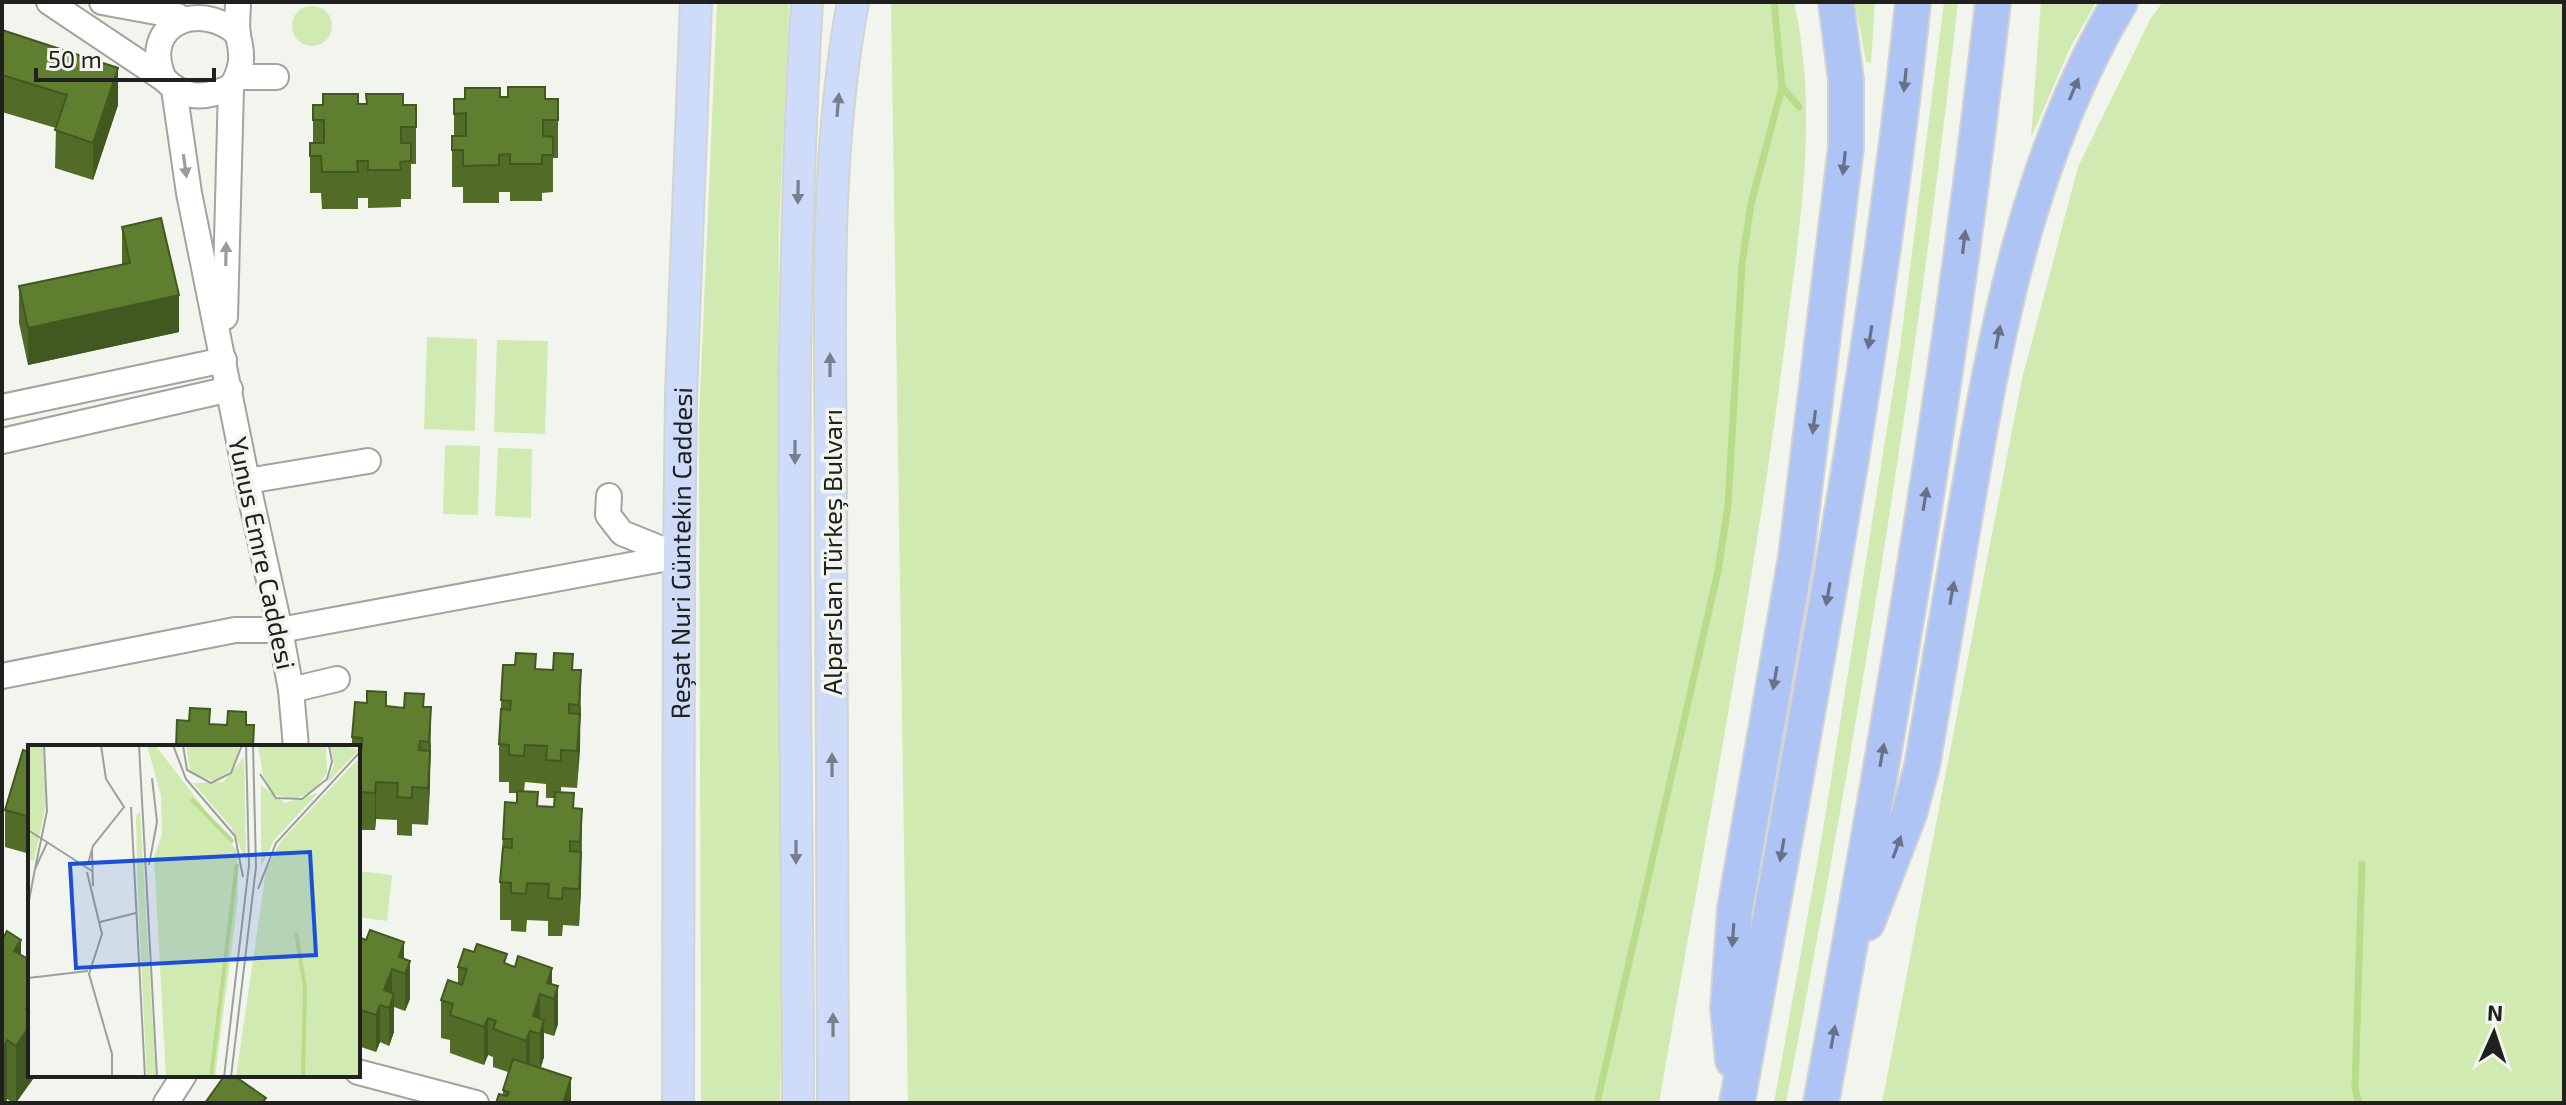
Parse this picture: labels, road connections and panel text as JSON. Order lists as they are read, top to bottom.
{
  "streets": {
    "main road": ["Reşat Nuri Güntekin Caddesi", "Alparslan Türkeş Bulvarı"],
    "street": ["Yunus Emre Caddesi"]
  },
  "scale_bar": "50 m",
  "north": "top"
}
